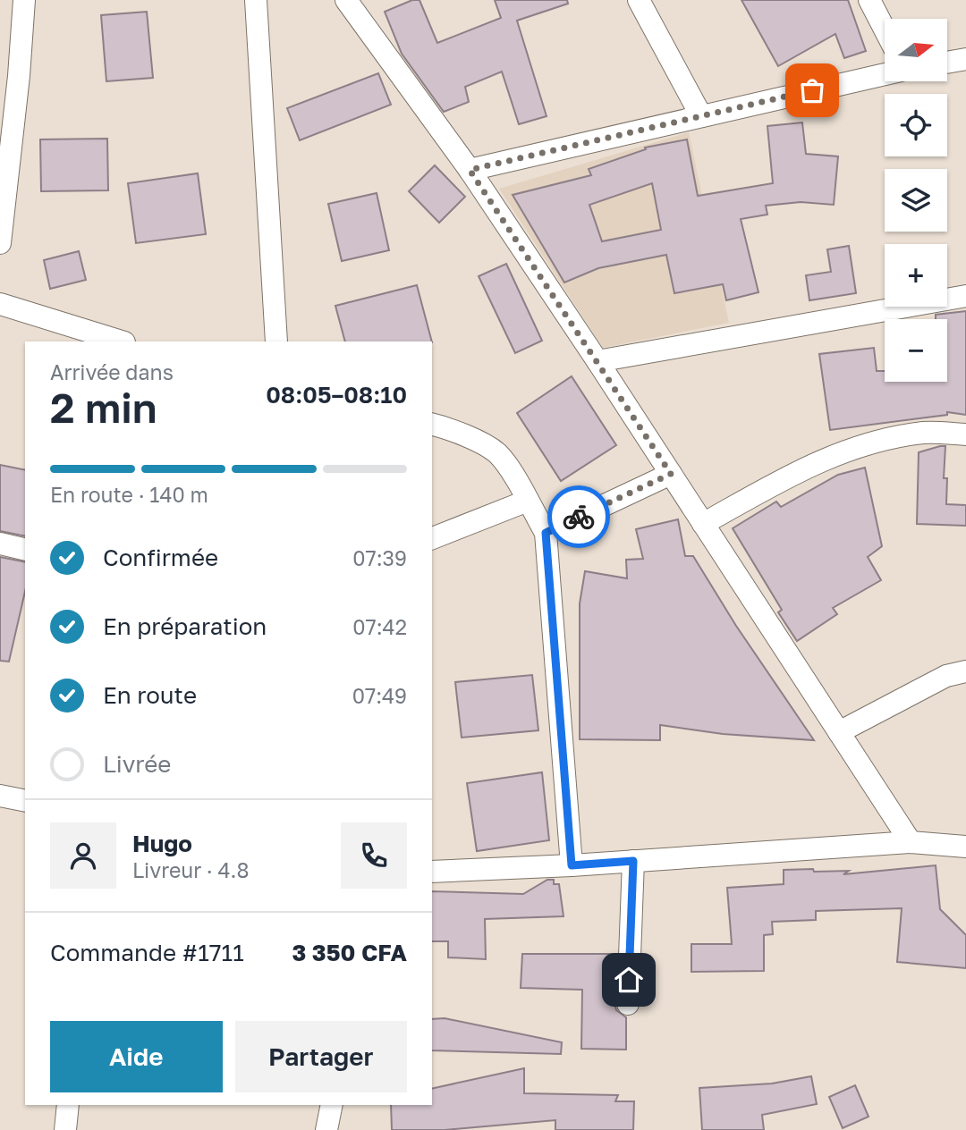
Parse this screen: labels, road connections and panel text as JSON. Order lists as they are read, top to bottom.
{
  "north": "right",
  "page": {
    "map_buttons": ["+", "−"],
    "heading": ["2 min", "Arrivée dans", "08:05–08:10"],
    "panel": [
      "Hugo",
      "Livreur · 4.8",
      "Commande #1711",
      "3 350 CFA"
    ],
    "bar": "En route · 140 m",
    "list": [
      ["Confirmée", "07:39"],
      ["En préparation", "07:42"],
      ["En route", "07:49"],
      "Livrée"
    ],
    "buttons": ["Aide", "Partager"]
  }
}
